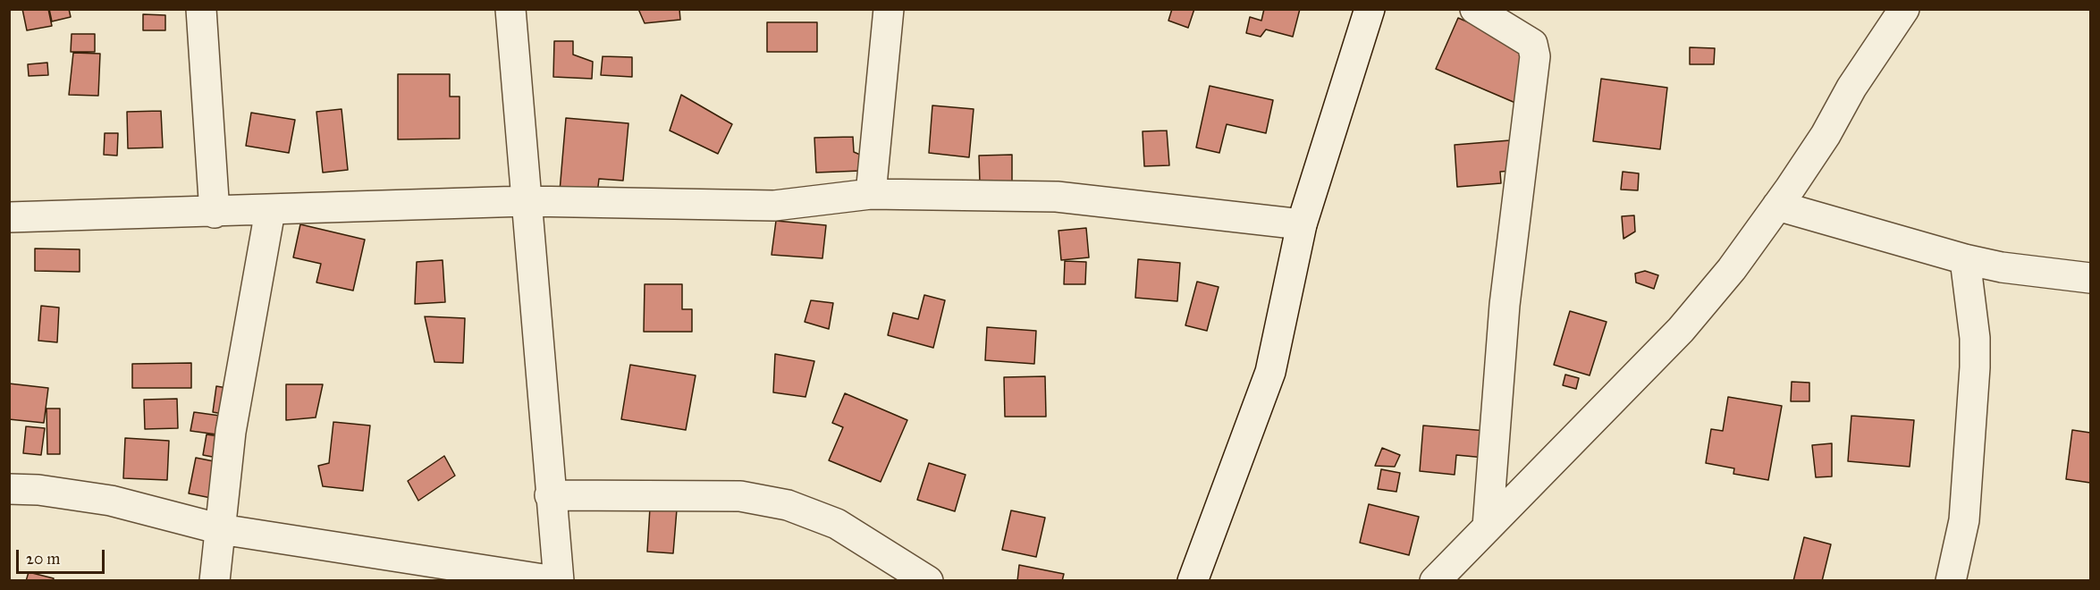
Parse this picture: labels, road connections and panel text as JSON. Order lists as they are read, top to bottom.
{
  "scale_bar": "20 m"
}
